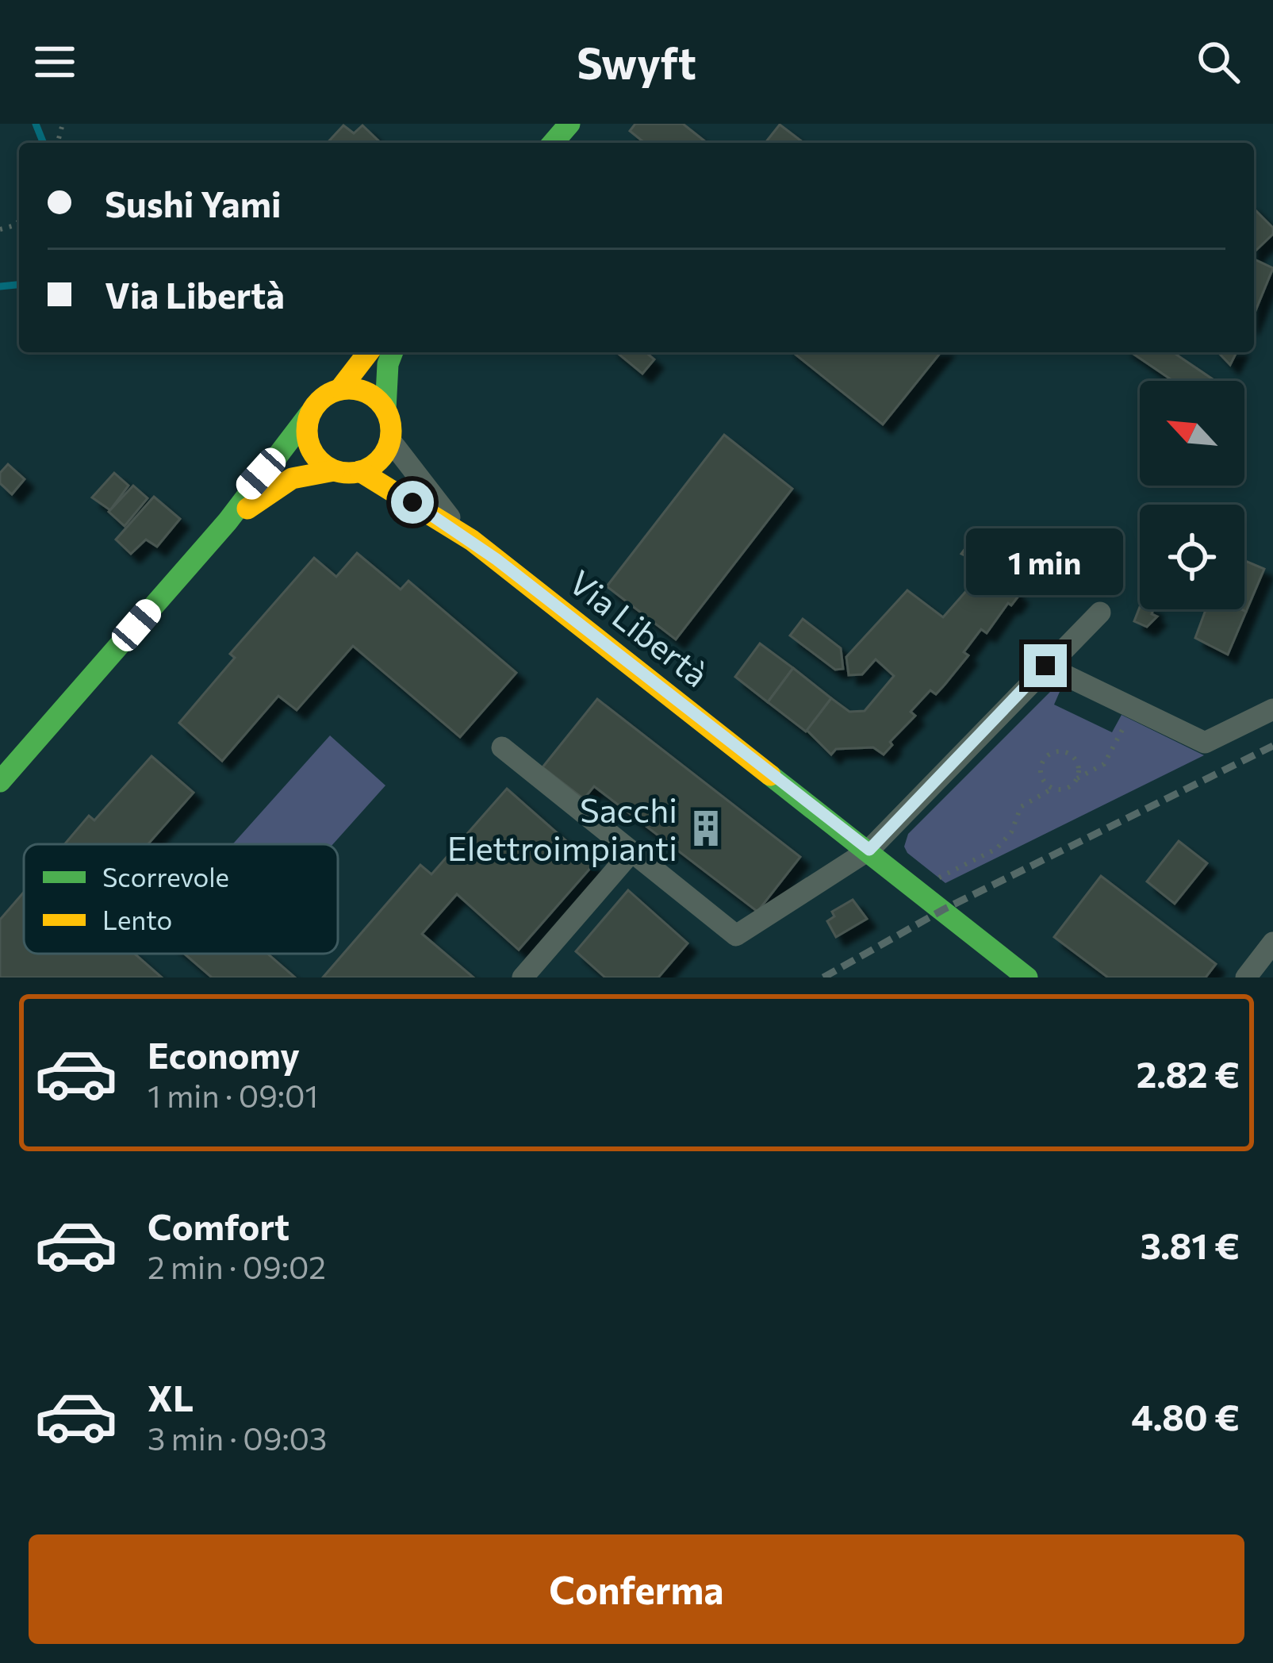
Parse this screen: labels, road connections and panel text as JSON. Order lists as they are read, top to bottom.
{
  "streets": {
    "main road": ["Via Libertà"]
  },
  "places": {
    "building": ["Sacchi Elettroimpianti"]
  },
  "legend": ["Scorrevole", "Lento"],
  "north": "top left",
  "page": {
    "header": "Swyft",
    "banner": ["Sushi Yami", "Via Libertà"],
    "bubble": "1 min",
    "list": [
      {
        "name": "Economy",
        "note": "1 min · 09:01",
        "value": "2.82 €"
      },
      {
        "name": "Comfort",
        "note": "2 min · 09:02",
        "value": "3.81 €"
      },
      {
        "name": "XL",
        "note": "3 min · 09:03",
        "value": "4.80 €"
      }
    ],
    "buttons": "Conferma"
  }
}
